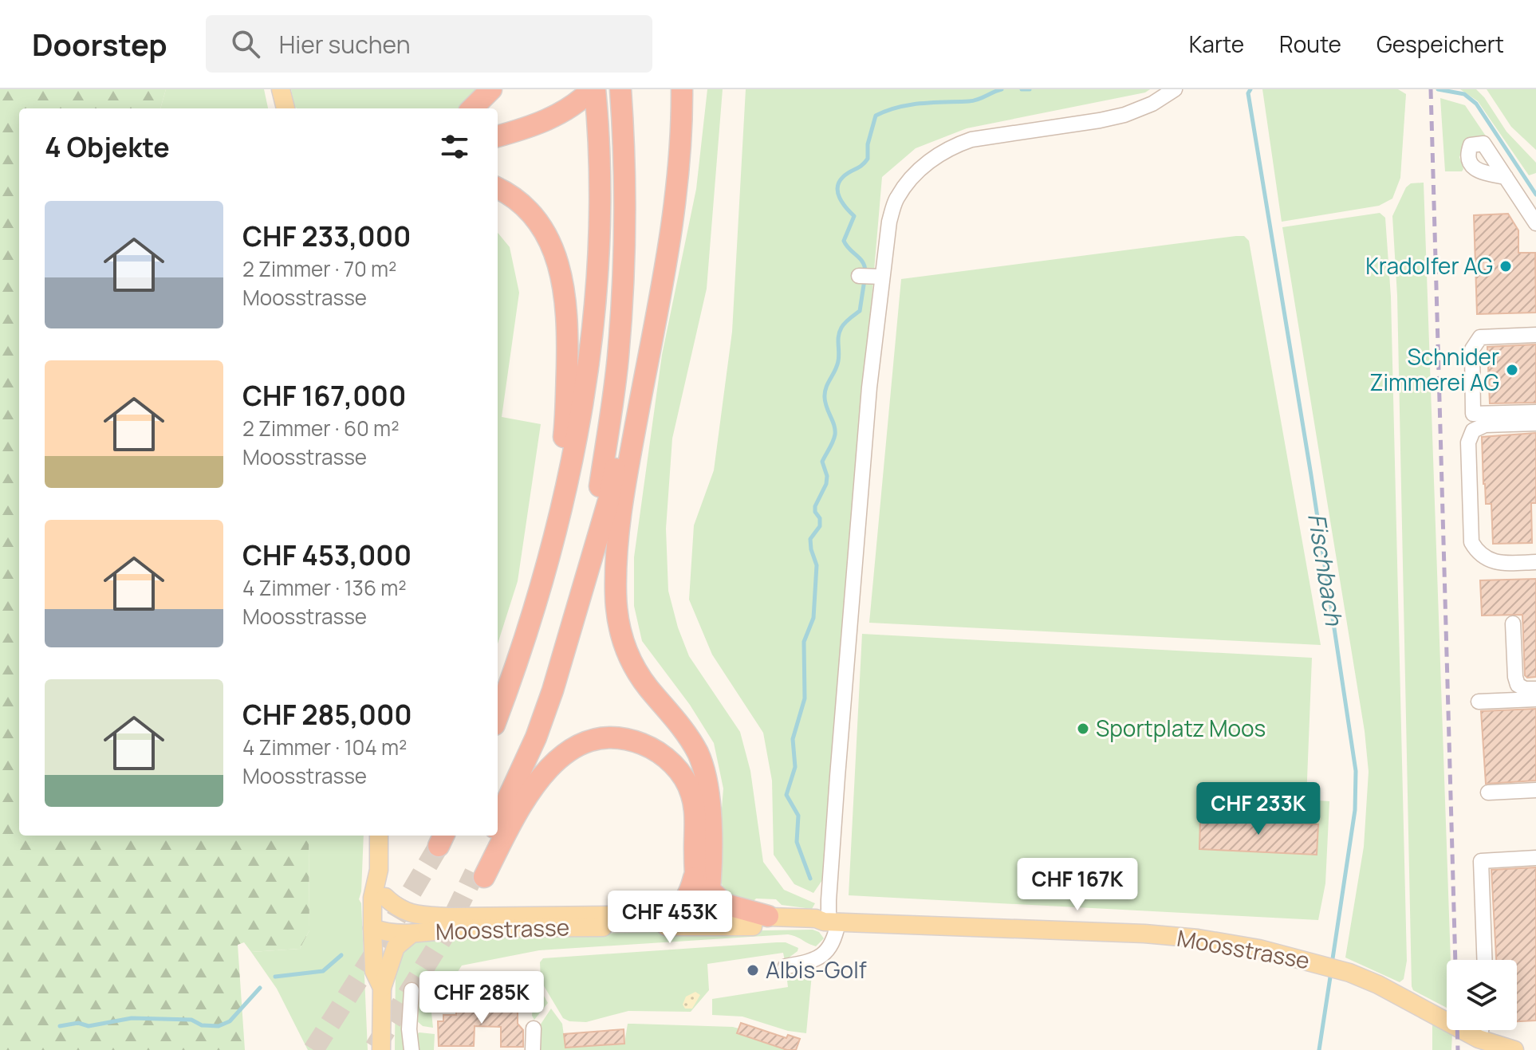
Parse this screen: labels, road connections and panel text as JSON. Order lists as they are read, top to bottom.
{
  "streets": {
    "main road": ["Moosstrasse"]
  },
  "water": ["Fischbach"],
  "places": [
    "Kradolfer AG",
    "Schnider Zimmerei AG",
    "Sportplatz Moos",
    "Albis-Golf"
  ],
  "page": {
    "header": "Doorstep",
    "search": "Hier suchen",
    "nav": ["Karte", "Route", "Gespeichert"],
    "heading": "4 Objekte",
    "list": [
      {
        "name": "CHF 233,000",
        "note": "2 Zimmer · 70 m² · Moosstrasse"
      },
      {
        "name": "CHF 167,000",
        "note": "2 Zimmer · 60 m² · Moosstrasse"
      },
      {
        "name": "CHF 453,000",
        "note": "4 Zimmer · 136 m² · Moosstrasse"
      },
      {
        "name": "CHF 285,000",
        "note": "4 Zimmer · 104 m² · Moosstrasse"
      }
    ],
    "price": [
      "CHF 233K",
      "CHF 167K",
      "CHF 453K",
      "CHF 285K"
    ]
  }
}
